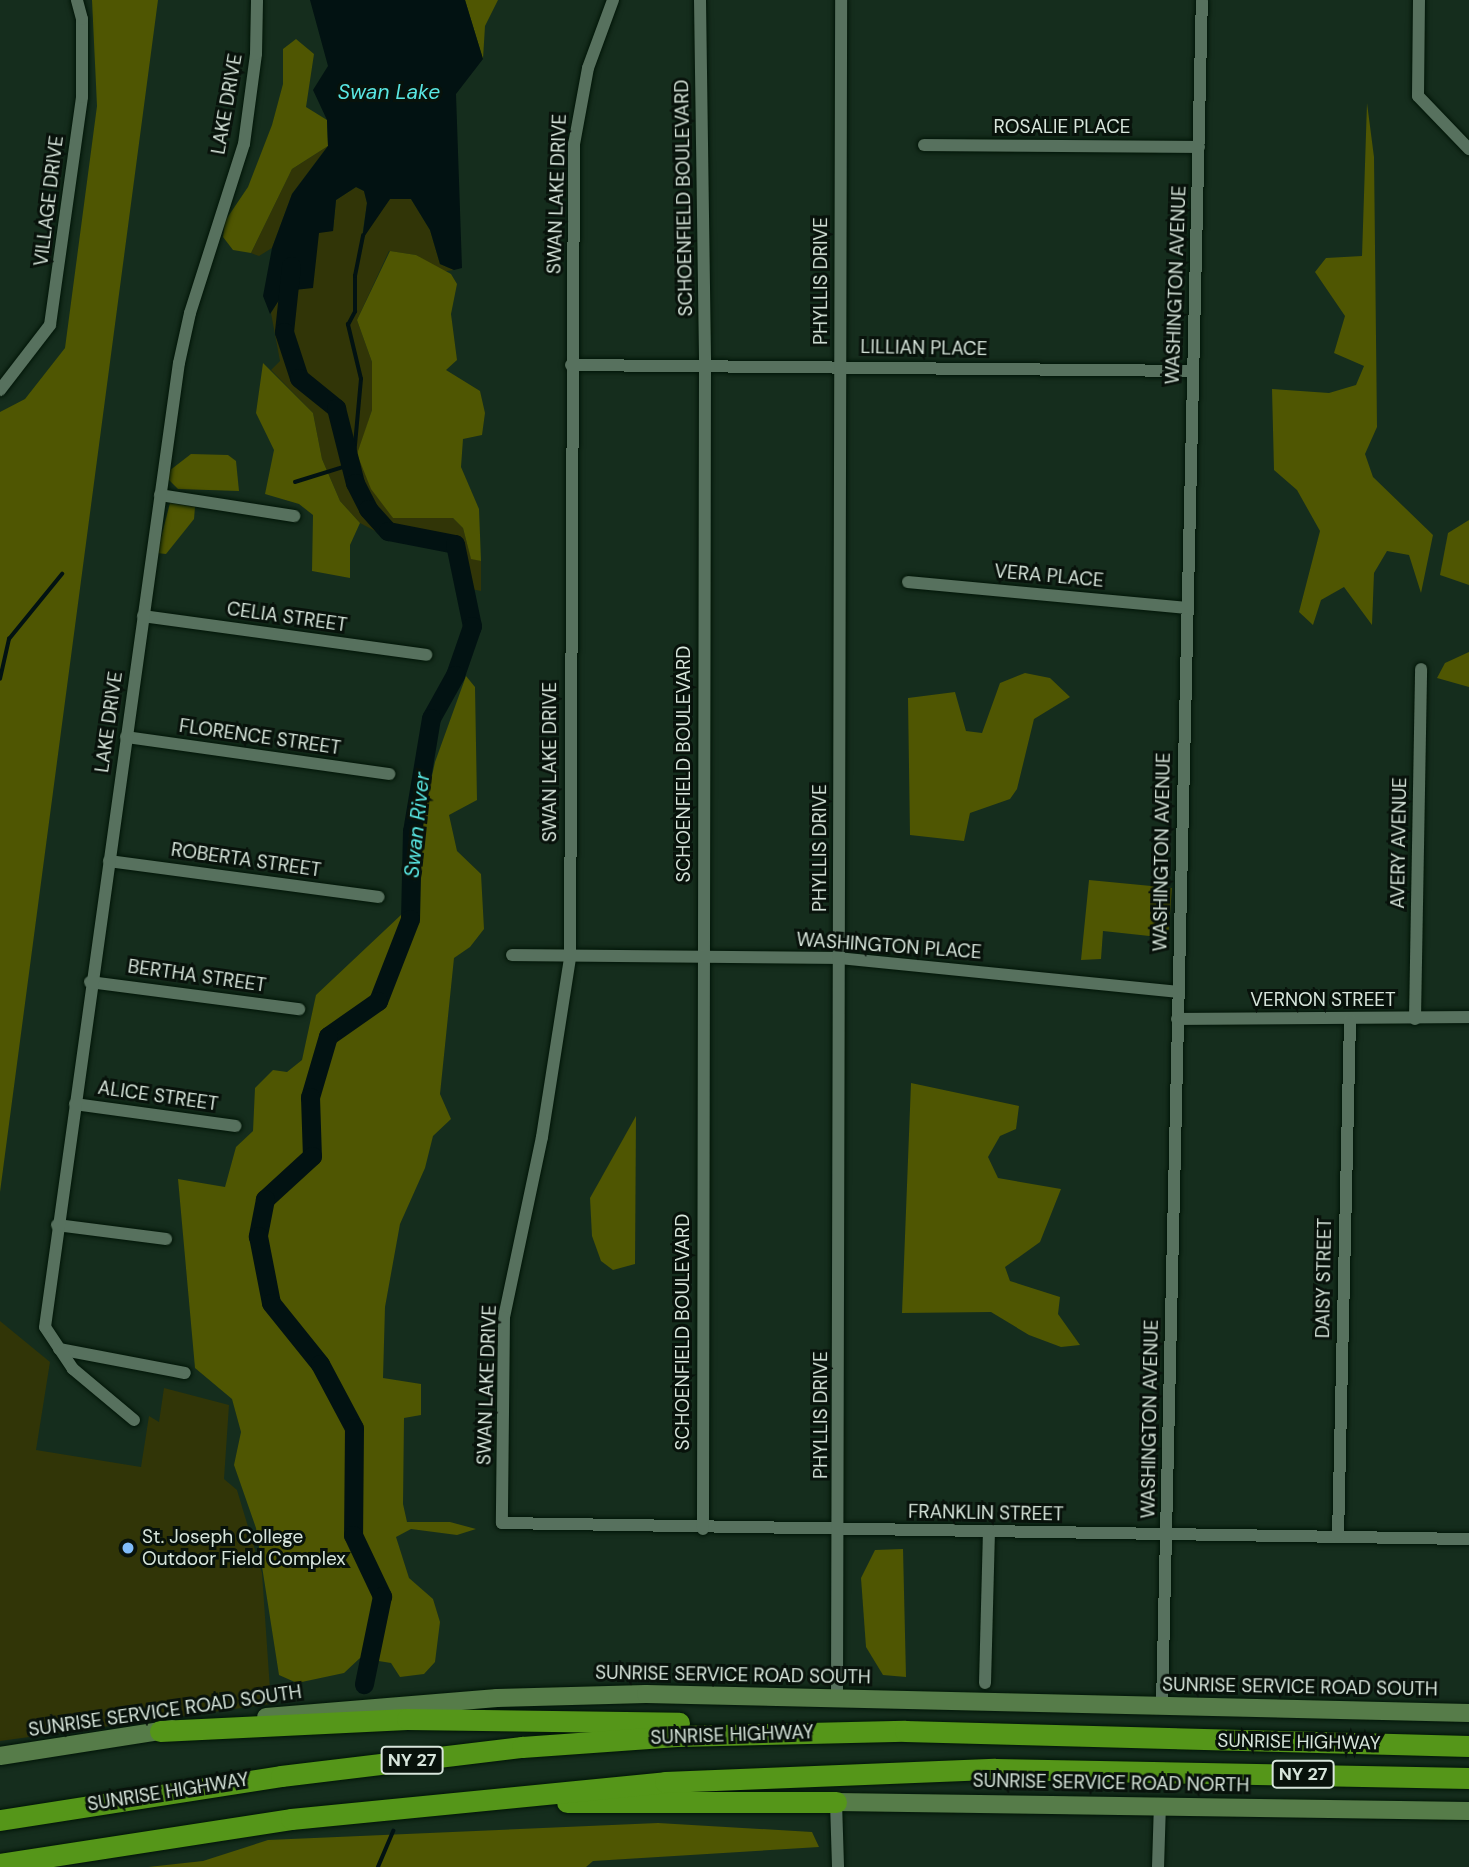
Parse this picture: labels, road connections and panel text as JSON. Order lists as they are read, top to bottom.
{
  "streets": {
    "highway": ["SUNRISE HIGHWAY", "NY 27"],
    "main road": ["SUNRISE SERVICE ROAD SOUTH", "SUNRISE SERVICE ROAD NORTH"],
    "street": [
      "LAKE DRIVE",
      "ROSALIE PLACE",
      "SWAN LAKE DRIVE",
      "SCHOENFIELD BOULEVARD",
      "VILLAGE DRIVE",
      "PHYLLIS DRIVE",
      "WASHINGTON AVENUE",
      "LILLIAN PLACE",
      "VERA PLACE",
      "CELIA STREET",
      "FLORENCE STREET",
      "AVERY AVENUE",
      "ROBERTA STREET",
      "WASHINGTON PLACE",
      "BERTHA STREET",
      "VERNON STREET",
      "ALICE STREET",
      "DAISY STREET",
      "FRANKLIN STREET"
    ]
  },
  "crossings": [
    ["LAKE DRIVE", "CELIA STREET"],
    ["LAKE DRIVE", "FLORENCE STREET"],
    ["LAKE DRIVE", "ROBERTA STREET"],
    ["LAKE DRIVE", "BERTHA STREET"],
    ["LAKE DRIVE", "ALICE STREET"],
    ["ROSALIE PLACE", "WASHINGTON AVENUE"],
    ["SWAN LAKE DRIVE", "LILLIAN PLACE"],
    ["SWAN LAKE DRIVE", "WASHINGTON PLACE"],
    ["SWAN LAKE DRIVE", "FRANKLIN STREET"],
    ["SCHOENFIELD BOULEVARD", "LILLIAN PLACE"],
    ["SCHOENFIELD BOULEVARD", "WASHINGTON PLACE"],
    ["SCHOENFIELD BOULEVARD", "FRANKLIN STREET"],
    ["PHYLLIS DRIVE", "LILLIAN PLACE"],
    ["PHYLLIS DRIVE", "WASHINGTON PLACE"],
    ["PHYLLIS DRIVE", "FRANKLIN STREET"],
    ["PHYLLIS DRIVE", "SUNRISE SERVICE ROAD SOUTH"],
    ["WASHINGTON AVENUE", "LILLIAN PLACE"],
    ["WASHINGTON AVENUE", "VERA PLACE"],
    ["WASHINGTON AVENUE", "WASHINGTON PLACE"],
    ["WASHINGTON AVENUE", "VERNON STREET"],
    ["WASHINGTON AVENUE", "FRANKLIN STREET"],
    ["WASHINGTON AVENUE", "SUNRISE SERVICE ROAD SOUTH"],
    ["AVERY AVENUE", "VERNON STREET"],
    ["VERNON STREET", "DAISY STREET"],
    ["DAISY STREET", "FRANKLIN STREET"]
  ],
  "water": ["Swan Lake", "Swan River"],
  "places": ["St. Joseph College Outdoor Field Complex"]
}
